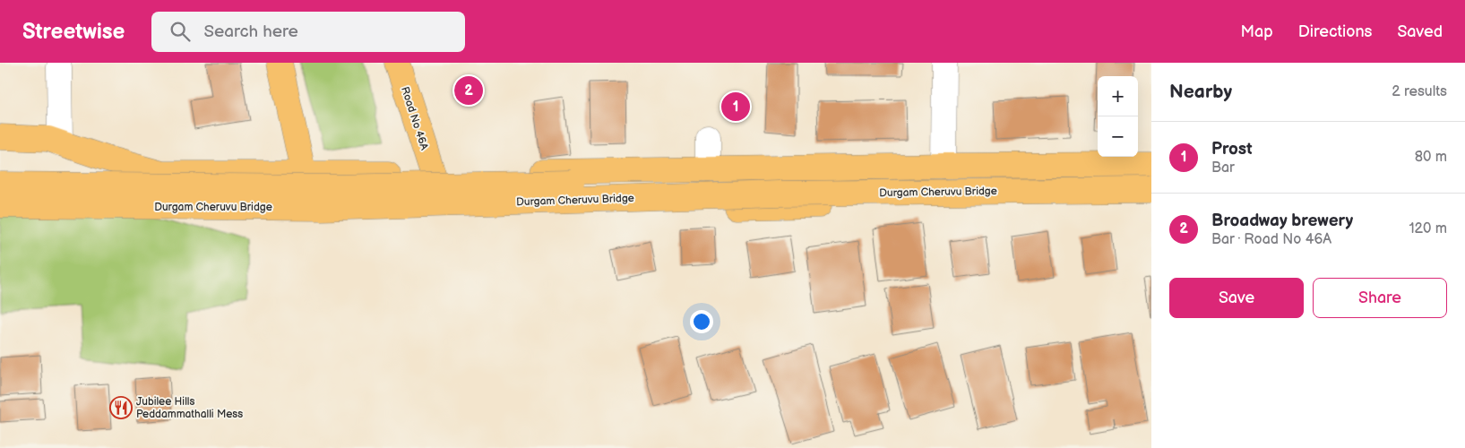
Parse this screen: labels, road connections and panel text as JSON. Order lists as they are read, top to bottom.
{
  "streets": {
    "main road": ["Road No 46A", "Durgam Cheruvu Bridge"]
  },
  "places": {
    "restaurant": ["Jubilee Hills Peddammathalli Mess"]
  },
  "page": {
    "header": "Streetwise",
    "search": "Search here",
    "nav": ["Map", "Directions", "Saved"],
    "heading": ["Nearby", "2 results"],
    "pins": ["2", "1"],
    "map_buttons": ["+", "−"],
    "list": [
      {
        "mark": "1",
        "name": "Prost",
        "note": "Bar",
        "value": "80 m"
      },
      {
        "mark": "2",
        "name": "Broadway brewery",
        "note": "Bar · Road No 46A",
        "value": "120 m"
      }
    ],
    "buttons": ["Save", "Share"]
  }
}
